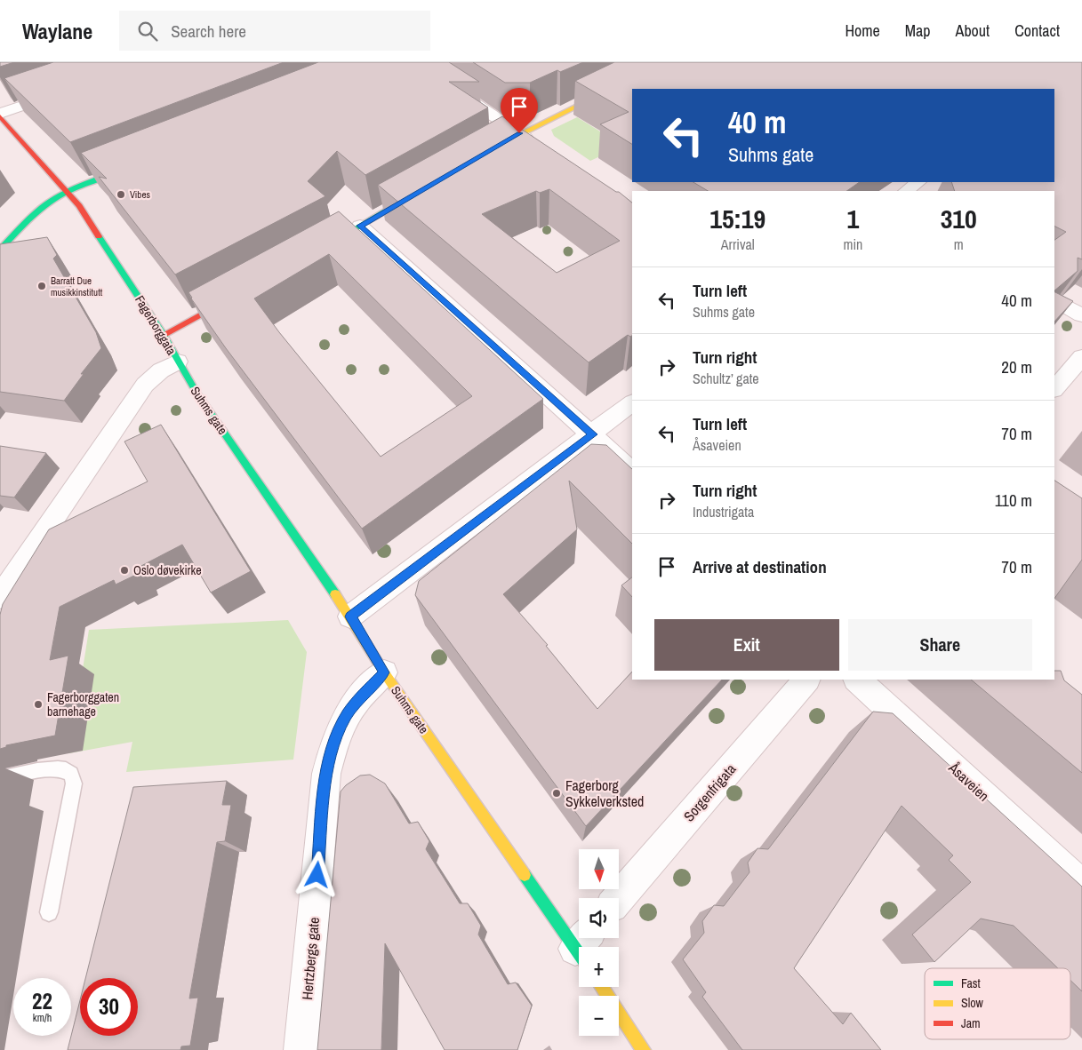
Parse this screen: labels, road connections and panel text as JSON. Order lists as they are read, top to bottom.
{
  "streets": {
    "street": [
      "Fagerborggata",
      "Suhms gate",
      "Åsaveien",
      "Sorgenfrigata",
      "Hertzbergs gate"
    ]
  },
  "crossings": [
    ["Fagerborggata", "Suhms gate"],
    ["Suhms gate", "Hertzbergs gate"]
  ],
  "places": [
    "Vibes",
    "Barratt Due musikkinstitutt",
    "Oslo døvekirke",
    "Fagerborggaten barnehage",
    "Fagerborg Sykkelverksted"
  ],
  "legend": ["Fast", "Slow", "Jam"],
  "north": "bottom",
  "page": {
    "header": "Waylane",
    "search": "Search here",
    "nav": [
      "Home",
      "Map",
      "About",
      "Contact"
    ],
    "turn": ["40 m", "Suhms gate"],
    "eta": [
      "15:19",
      "Arrival",
      "1",
      "min",
      "310",
      "m"
    ],
    "list": [
      {
        "name": "Turn left",
        "note": "Suhms gate",
        "value": "40 m"
      },
      {
        "name": "Turn right",
        "note": "Schultz’ gate",
        "value": "20 m"
      },
      {
        "name": "Turn left",
        "note": "Åsaveien",
        "value": "70 m"
      },
      {
        "name": "Turn right",
        "note": "Industrigata",
        "value": "110 m"
      },
      {
        "name": "Arrive at destination",
        "value": "70 m"
      }
    ],
    "buttons": ["Exit", "Share"],
    "map_buttons": ["+", "−"],
    "speed": "22 km/h",
    "limit": "30"
  }
}
